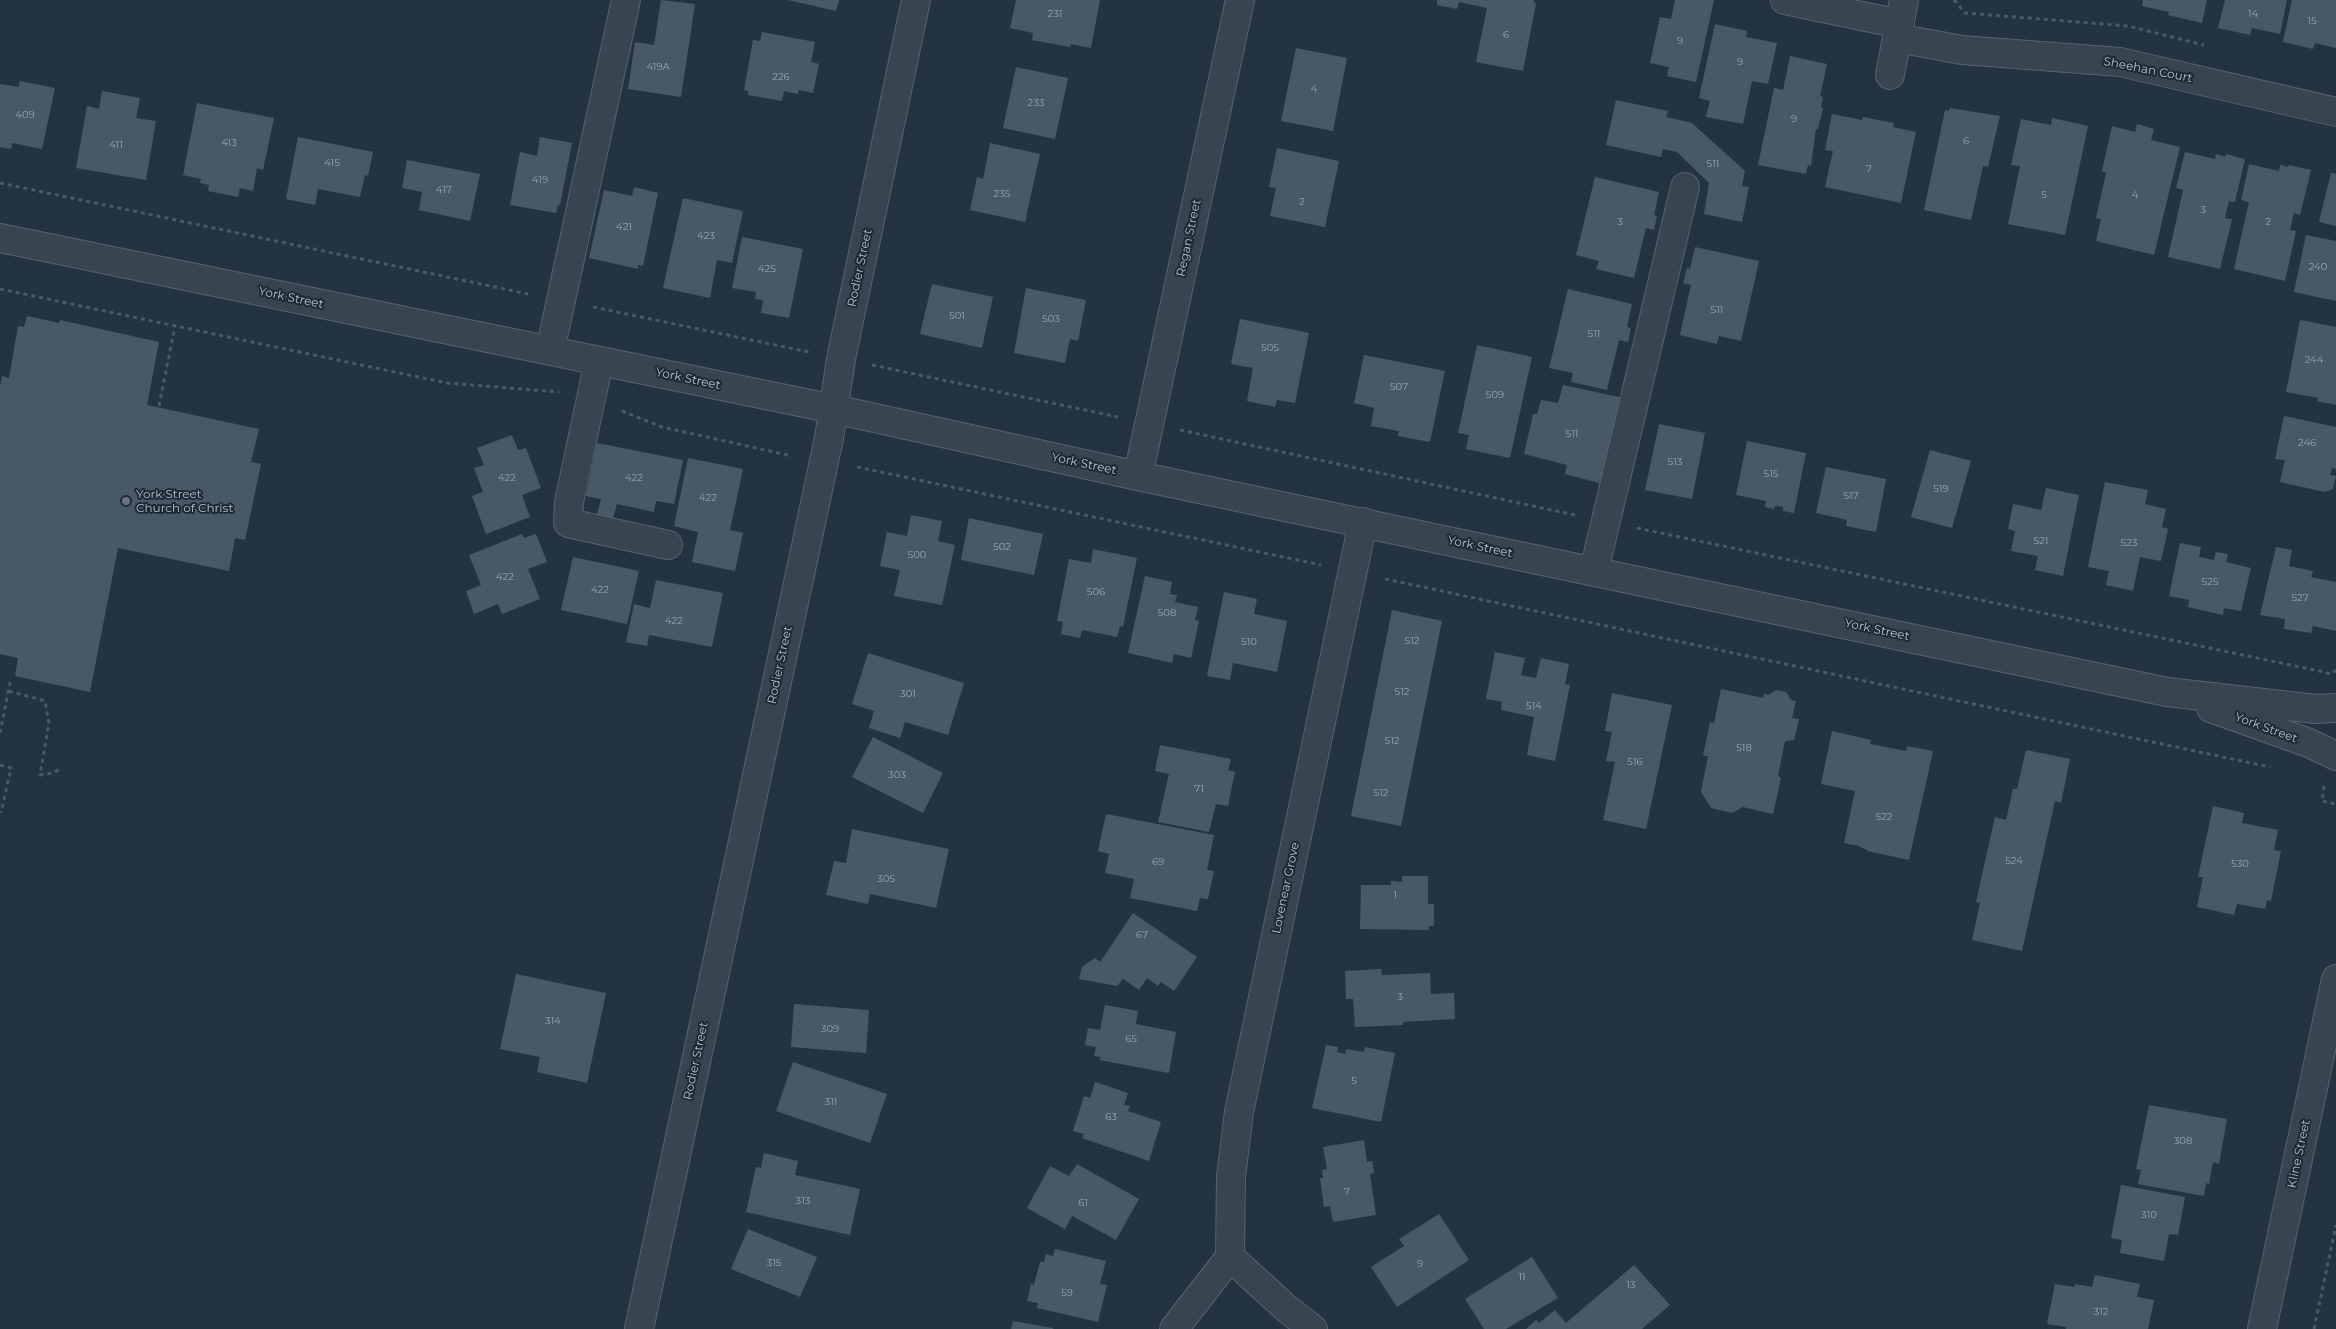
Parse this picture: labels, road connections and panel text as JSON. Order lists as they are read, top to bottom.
{
  "streets": {
    "street": [
      "Sheehan Court",
      "Regan Street",
      "Rodier Street",
      "York Street",
      "Lovenear Grove",
      "Kline Street"
    ]
  },
  "crossings": [
    ["Regan Street", "York Street"],
    ["Rodier Street", "York Street"],
    ["York Street", "Lovenear Grove"]
  ],
  "places": ["York Street Church of Christ"],
  "house_numbers": [
    "231",
    "14",
    "15",
    "6",
    "9",
    "9",
    "419A",
    "226",
    "4",
    "233",
    "409",
    "9",
    "6",
    "413",
    "411",
    "415",
    "511",
    "7",
    "419",
    "417",
    "235",
    "5",
    "4",
    "2",
    "3",
    "3",
    "2",
    "421",
    "423",
    "240",
    "425",
    "511",
    "501",
    "503",
    "511",
    "505",
    "244",
    "507",
    "509",
    "511",
    "246",
    "513",
    "515",
    "422",
    "422",
    "519",
    "517",
    "422",
    "521",
    "523",
    "502",
    "500",
    "422",
    "525",
    "422",
    "506",
    "527",
    "508",
    "422",
    "512",
    "510",
    "512",
    "301",
    "514",
    "512",
    "518",
    "516",
    "303",
    "71",
    "512",
    "522",
    "524",
    "69",
    "530",
    "305",
    "1",
    "67",
    "3",
    "314",
    "309",
    "65",
    "5",
    "311",
    "63",
    "308",
    "7",
    "313",
    "61",
    "310",
    "315",
    "9",
    "11",
    "13",
    "59",
    "312"
  ]
}
